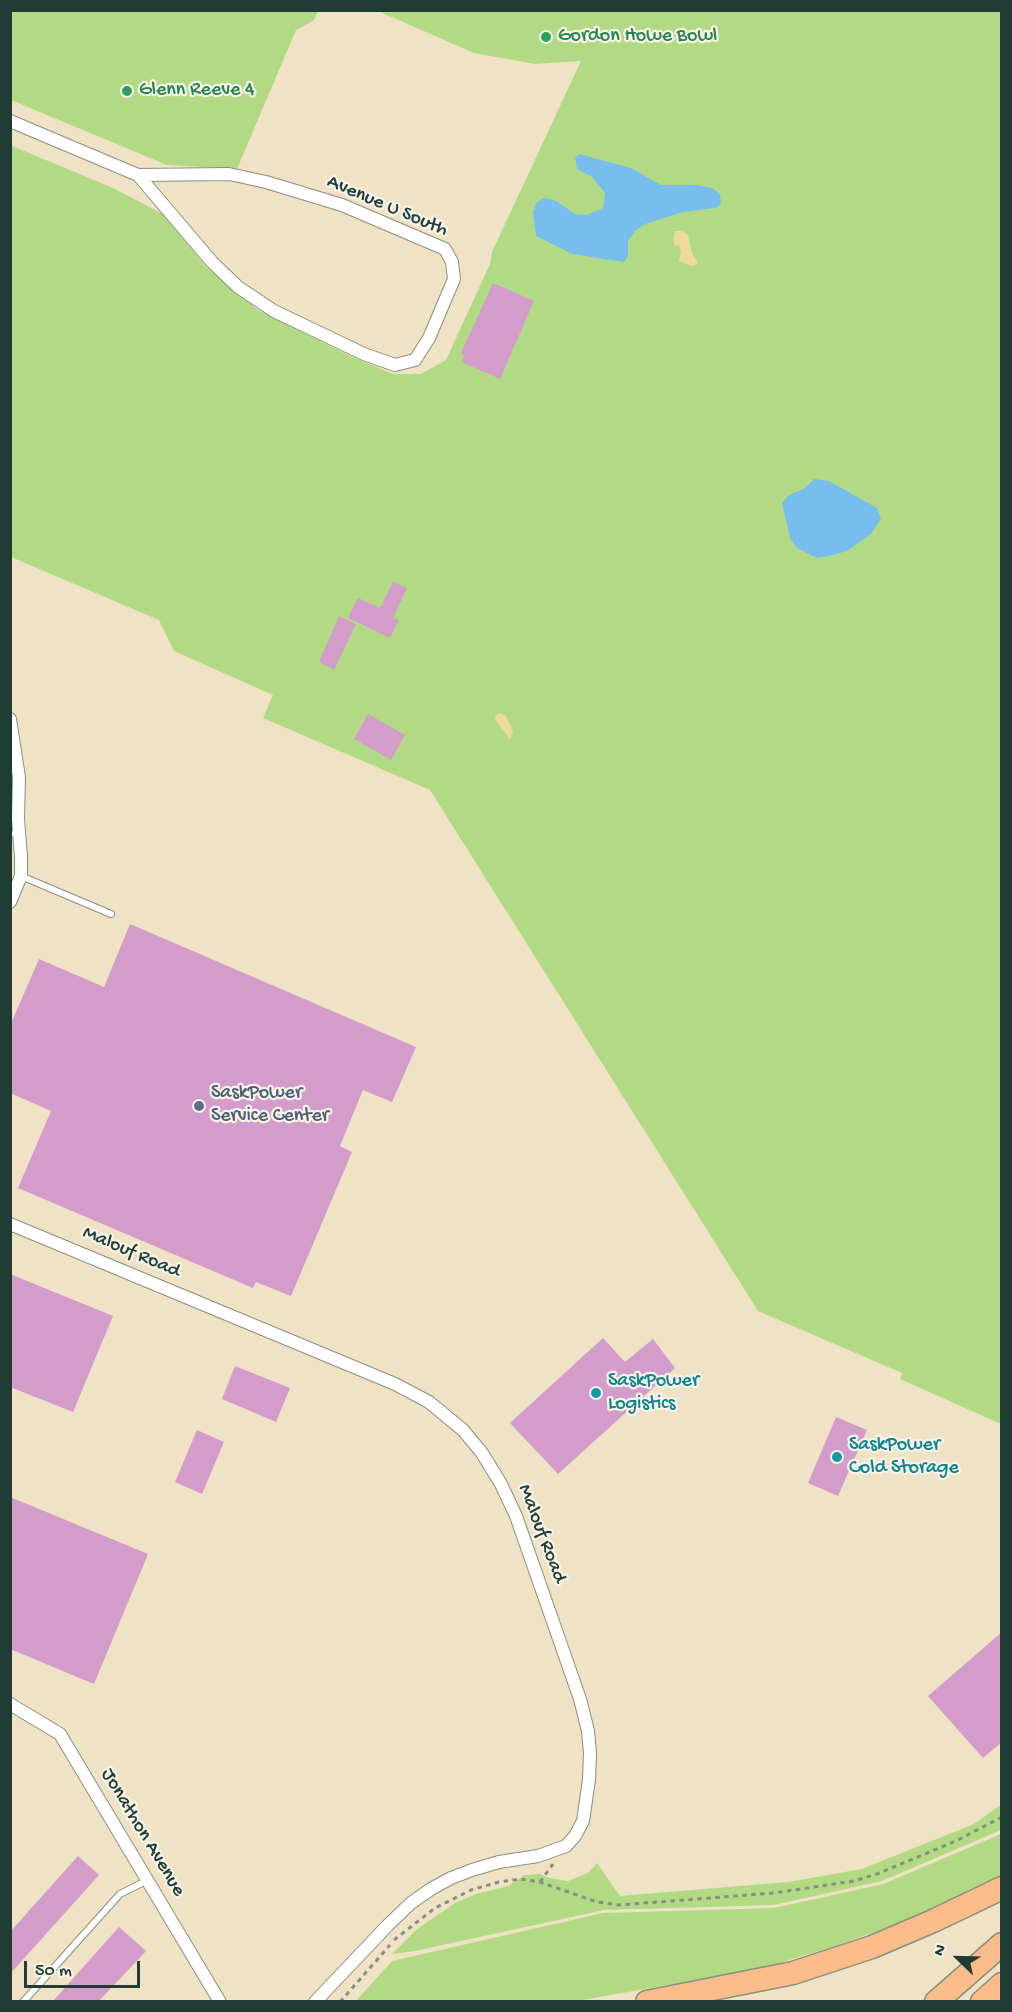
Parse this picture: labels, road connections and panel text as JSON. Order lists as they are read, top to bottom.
{
  "streets": {
    "street": ["Avenue U South", "Malouf Road", "Jonathon Avenue"]
  },
  "places": [
    "Gordon Howe Bowl",
    "Glenn Reeve 4",
    "SaskPower Service Center",
    "SaskPower Logistics",
    "SaskPower Cold Storage"
  ],
  "scale_bar": "50 m",
  "north": "top left"
}
